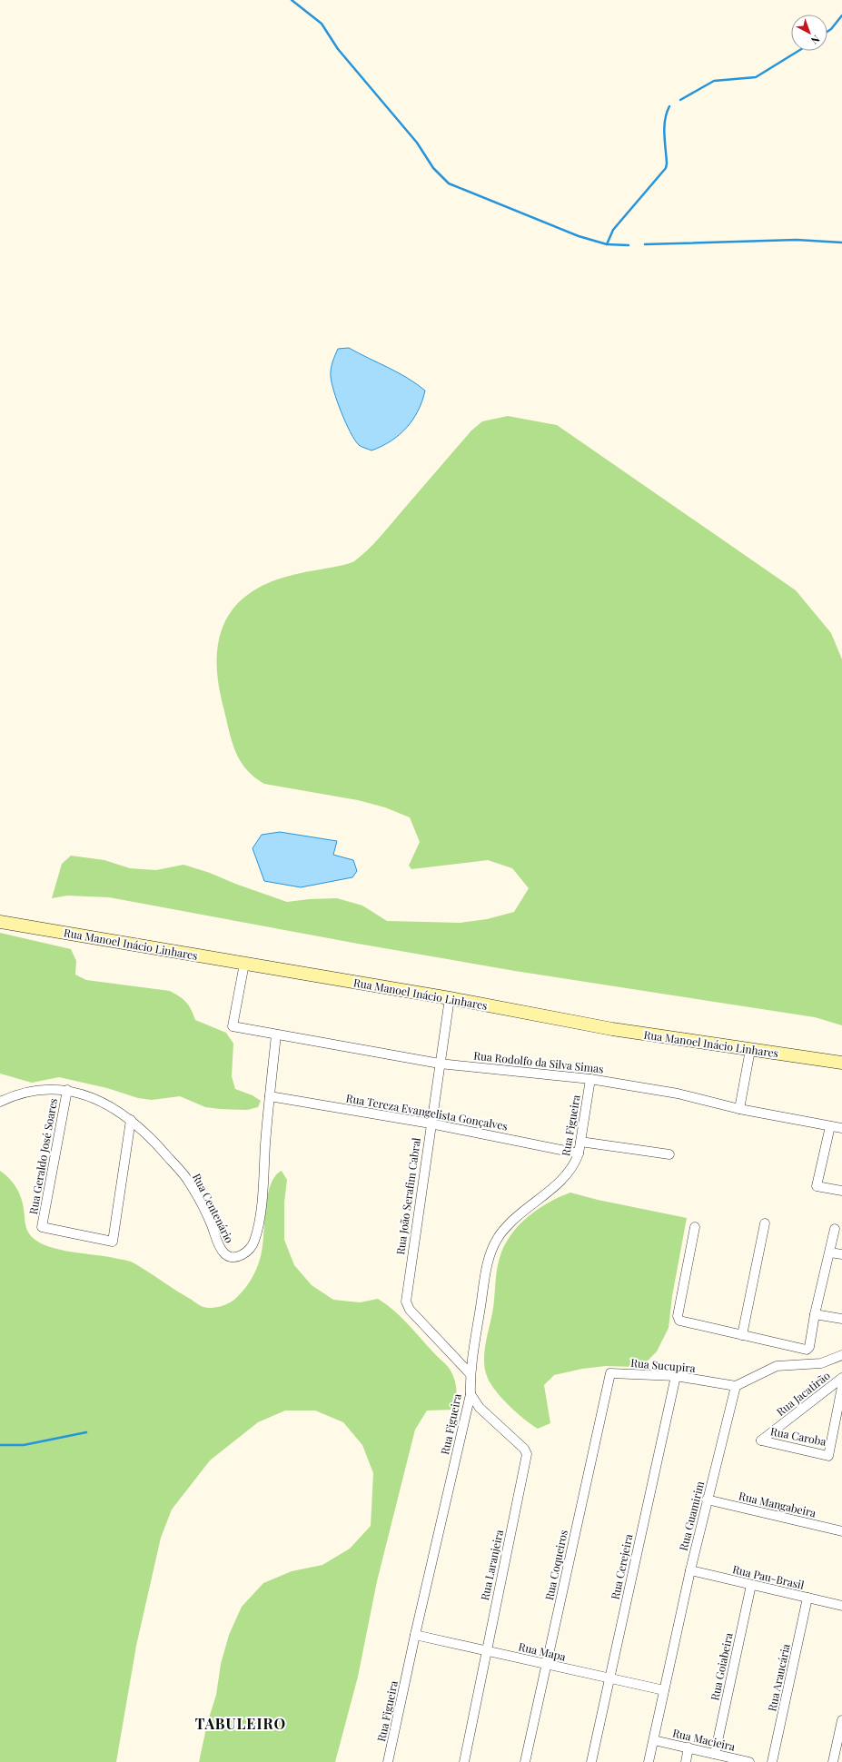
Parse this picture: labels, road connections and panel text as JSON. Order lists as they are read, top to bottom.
{
  "streets": {
    "main road": ["Rua Manoel Inácio Linhares"],
    "street": [
      "Rua Rodolfo da Silva Simas",
      "Rua Tereza Evangelista Gonçalves",
      "Rua Figueira",
      "Rua Geraldo José Soares",
      "Rua João Serafim Cabral",
      "Rua Centenário",
      "Rua Sucupira",
      "Rua Jacatirão",
      "Rua Caroba",
      "Rua Mangabeira",
      "Rua Guamirim",
      "Rua Laranjeira",
      "Rua Coqueiros",
      "Rua Cerejeira",
      "Rua Pau-Brasil",
      "Rua Mapa",
      "Rua Goiabeira",
      "Rua Araucária",
      "Rua Macieira"
    ]
  },
  "crossings": [
    ["Rua Manoel Inácio Linhares", "Rua Rodolfo da Silva Simas"],
    ["Rua Manoel Inácio Linhares", "Rua João Serafim Cabral"],
    ["Rua Rodolfo da Silva Simas", "Rua Figueira"],
    ["Rua Rodolfo da Silva Simas", "Rua João Serafim Cabral"],
    ["Rua Rodolfo da Silva Simas", "Rua Centenário"],
    ["Rua Tereza Evangelista Gonçalves", "Rua Figueira"],
    ["Rua Tereza Evangelista Gonçalves", "Rua João Serafim Cabral"],
    ["Rua Tereza Evangelista Gonçalves", "Rua Centenário"],
    ["Rua Figueira", "Rua João Serafim Cabral"],
    ["Rua Figueira", "Rua Laranjeira"],
    ["Rua Figueira", "Rua Mapa"],
    ["Rua Geraldo José Soares", "Rua Centenário"],
    ["Rua Sucupira", "Rua Guamirim"],
    ["Rua Sucupira", "Rua Coqueiros"],
    ["Rua Sucupira", "Rua Cerejeira"],
    ["Rua Jacatirão", "Rua Caroba"],
    ["Rua Mangabeira", "Rua Guamirim"],
    ["Rua Guamirim", "Rua Pau-Brasil"],
    ["Rua Guamirim", "Rua Mapa"],
    ["Rua Guamirim", "Rua Macieira"],
    ["Rua Laranjeira", "Rua Mapa"],
    ["Rua Coqueiros", "Rua Mapa"],
    ["Rua Cerejeira", "Rua Mapa"],
    ["Rua Pau-Brasil", "Rua Goiabeira"],
    ["Rua Pau-Brasil", "Rua Araucária"],
    ["Rua Goiabeira", "Rua Macieira"]
  ],
  "districts": ["TABULEIRO"],
  "north": "bottom right"
}
